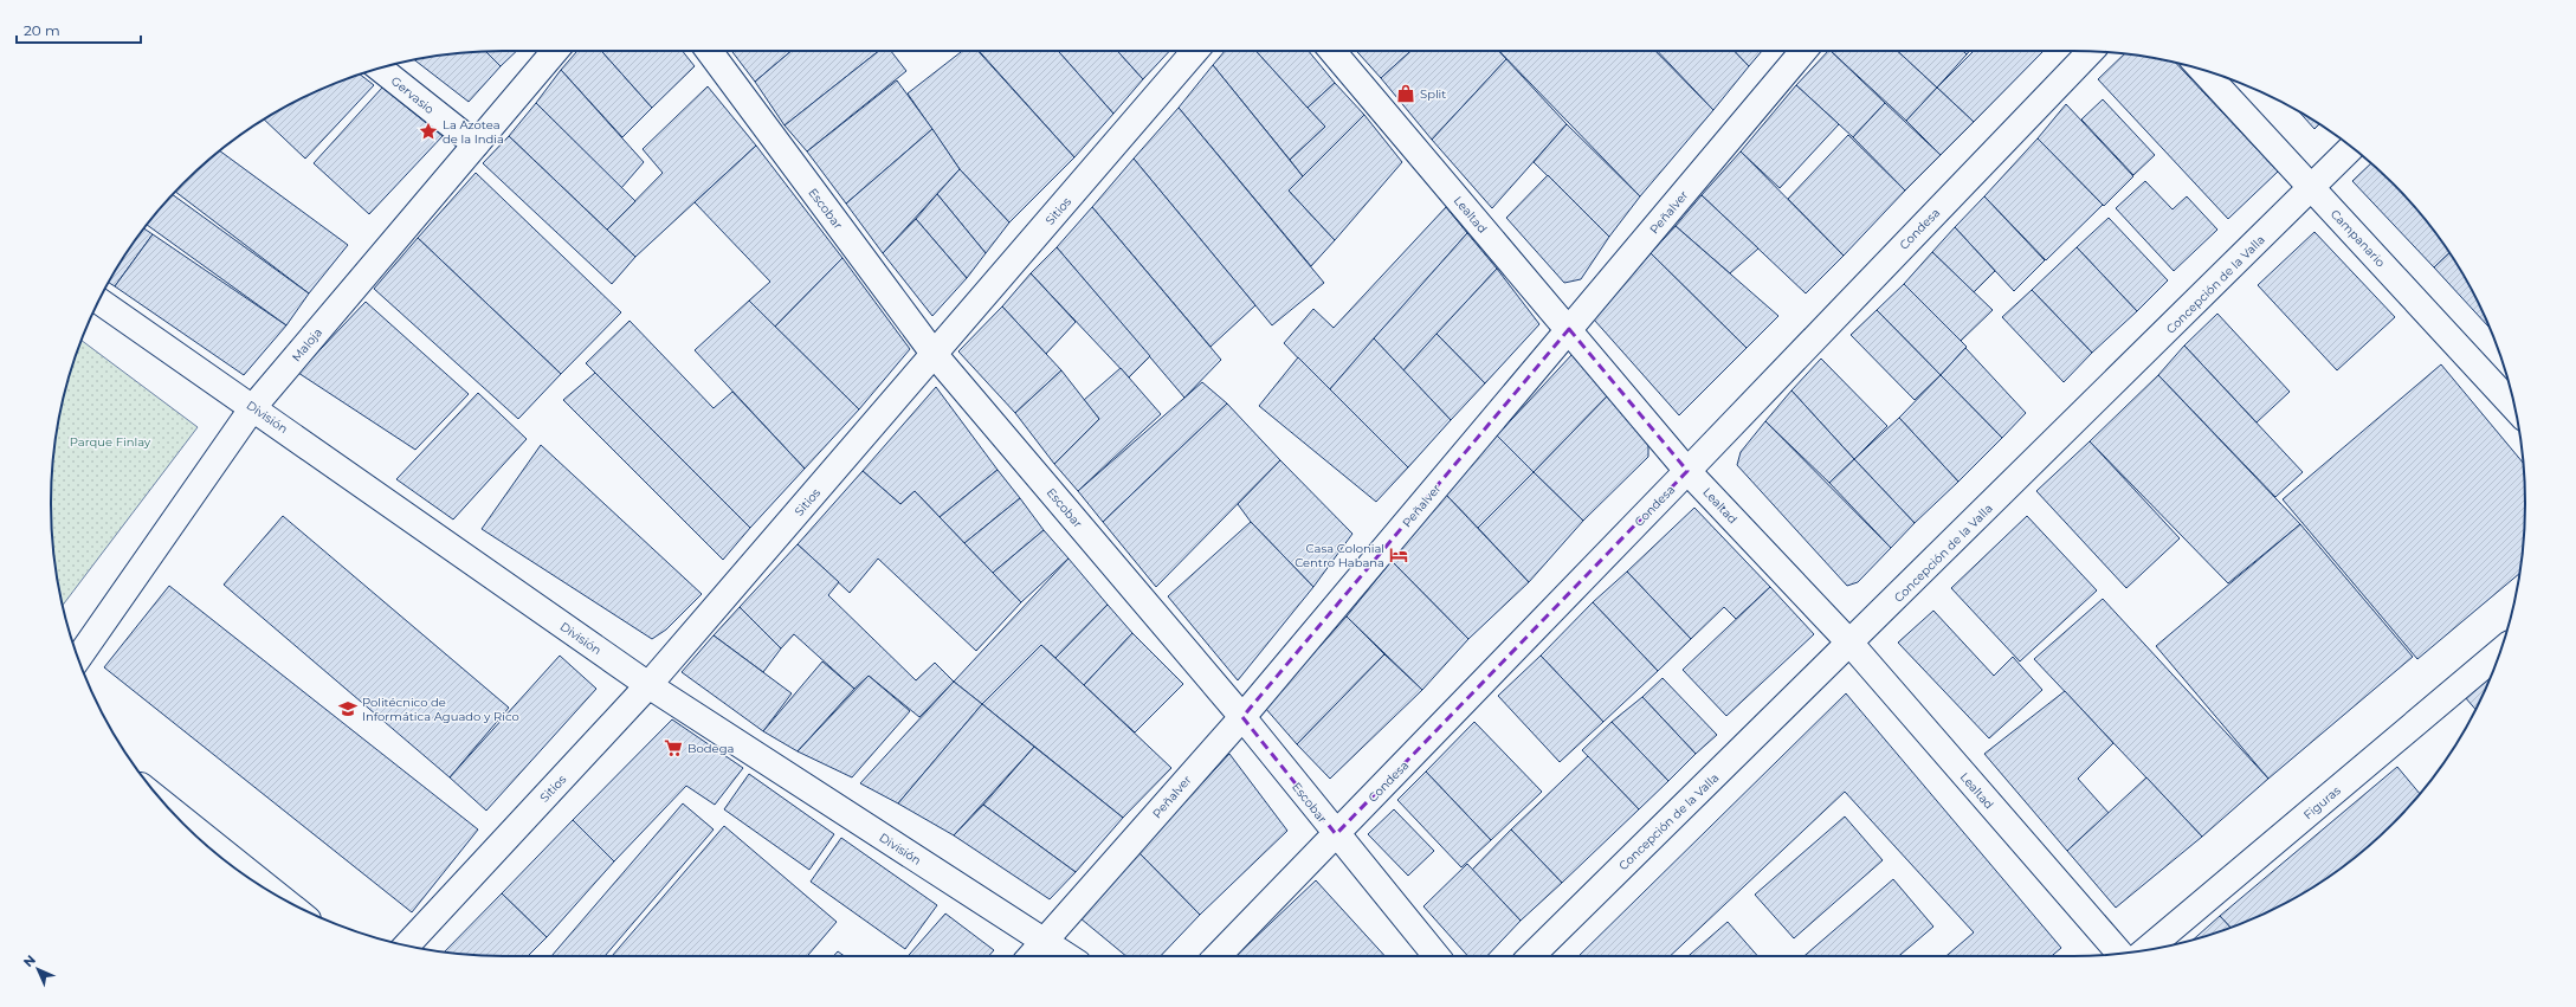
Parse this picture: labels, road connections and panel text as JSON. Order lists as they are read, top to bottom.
{
  "streets": {
    "street": [
      "Gervasio",
      "Escobar",
      "Sitios",
      "Peñalver",
      "Lealtad",
      "Condesa",
      "Campanario",
      "Concepción de la Valla",
      "Maloja",
      "División",
      "Figuras"
    ]
  },
  "crossings": [
    ["Gervasio", "Maloja"],
    ["Escobar", "Sitios"],
    ["Escobar", "Peñalver"],
    ["Escobar", "Condesa"],
    ["Sitios", "División"],
    ["Peñalver", "Lealtad"],
    ["Peñalver", "División"],
    ["Lealtad", "Condesa"],
    ["Lealtad", "Concepción de la Valla"],
    ["Campanario", "Concepción de la Valla"],
    ["Maloja", "División"]
  ],
  "parks": ["Parque Finlay"],
  "places": {
    "shop": ["Split"],
    "place": ["La Azotea de la India"],
    "hotel": ["Casa Colonial Centro Habana"],
    "school or university": ["Politécnico de Informática Aguado y Rico"],
    "supermarket": ["Bodega"]
  },
  "scale_bar": "20 m",
  "north": "top left"
}
